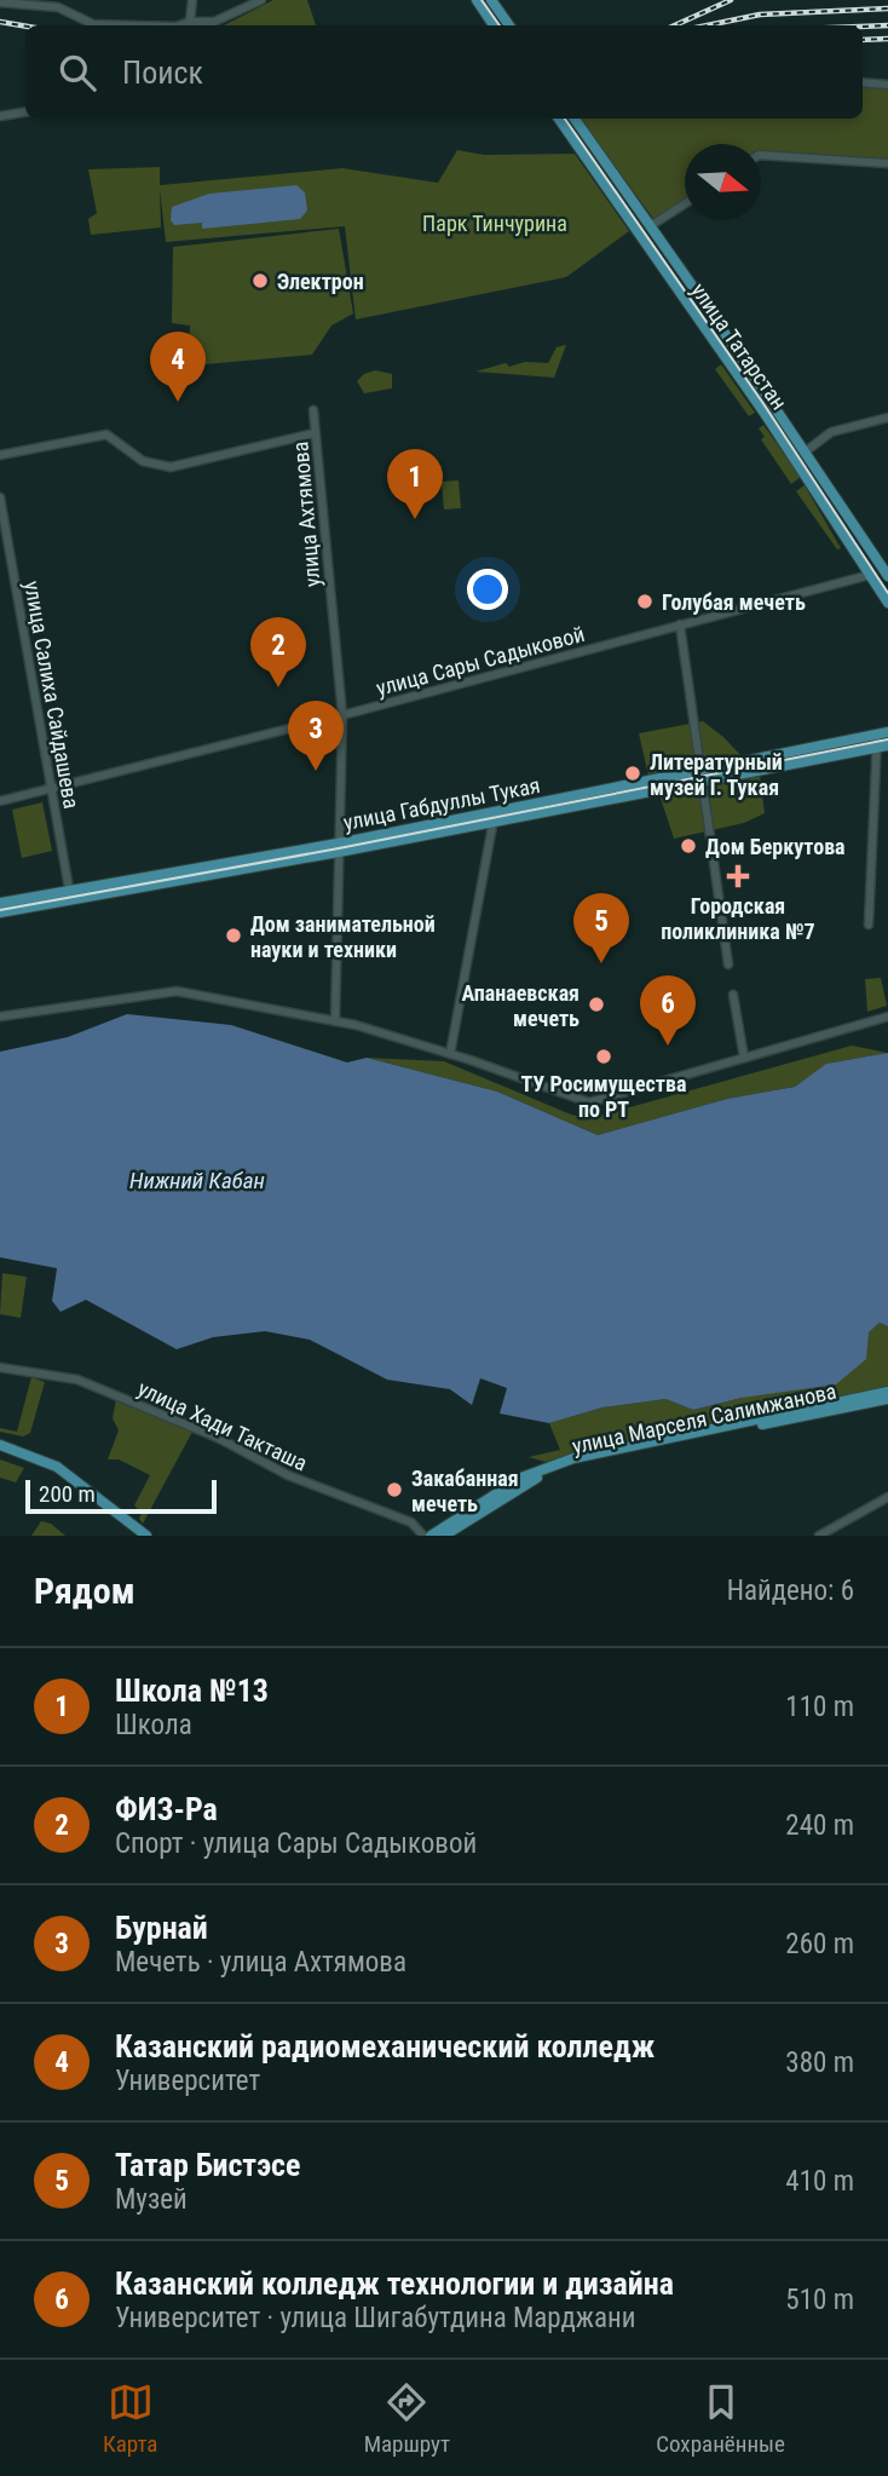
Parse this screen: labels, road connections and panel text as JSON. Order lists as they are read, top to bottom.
{
  "streets": {
    "main road": ["улица Татарстан", "улица Габдуллы Тукая", "улица Марселя Салимжанова"],
    "street": [
      "улица Ахтямова",
      "улица Сары Садыковой",
      "улица Салиха Сайдашева",
      "улица Хади Такташа"
    ]
  },
  "crossings": [
    ["улица Татарстан", "улица Сары Садыковой"],
    ["улица Ахтямова", "улица Сары Садыковой"],
    ["улица Ахтямова", "улица Габдуллы Тукая"],
    ["улица Сары Садыковой", "улица Салиха Сайдашева"],
    ["улица Салиха Сайдашева", "улица Габдуллы Тукая"]
  ],
  "water": ["Нижний Кабан"],
  "parks": ["Парк Тинчурина"],
  "places": {
    "other": [
      "Электрон",
      "Голубая мечеть",
      "Литературный музей Г. Тукая",
      "Дом Беркутова",
      "Дом занимательной науки и техники",
      "Апанаевская мечеть",
      "ТУ Росимущества по РТ",
      "Закабанная мечеть"
    ],
    "health": ["Городская поликлиника №7"]
  },
  "scale_bar": "200 m",
  "north": "right",
  "page": {
    "search": "Поиск",
    "pins": [
      "4",
      "1",
      "2",
      "3",
      "5",
      "6"
    ],
    "scale": "200 m",
    "heading": ["Рядом", "Найдено: 6"],
    "list": [
      {
        "mark": "1",
        "name": "Школа №13",
        "note": "Школа",
        "value": "110 m"
      },
      {
        "mark": "2",
        "name": "ФИЗ-Ра",
        "note": "Спорт · улица Сары Садыковой",
        "value": "240 m"
      },
      {
        "mark": "3",
        "name": "Бурнай",
        "note": "Мечеть · улица Ахтямова",
        "value": "260 m"
      },
      {
        "mark": "4",
        "name": "Казанский радиомеханический колледж",
        "note": "Университет",
        "value": "380 m"
      },
      {
        "mark": "5",
        "name": "Татар Бистэсе",
        "note": "Музей",
        "value": "410 m"
      },
      {
        "mark": "6",
        "name": "Казанский колледж технологии и дизайна",
        "note": "Университет · улица Шигабутдина Марджани",
        "value": "510 m"
      }
    ],
    "nav": ["Карта", "Маршрут", "Сохранённые"]
  }
}
